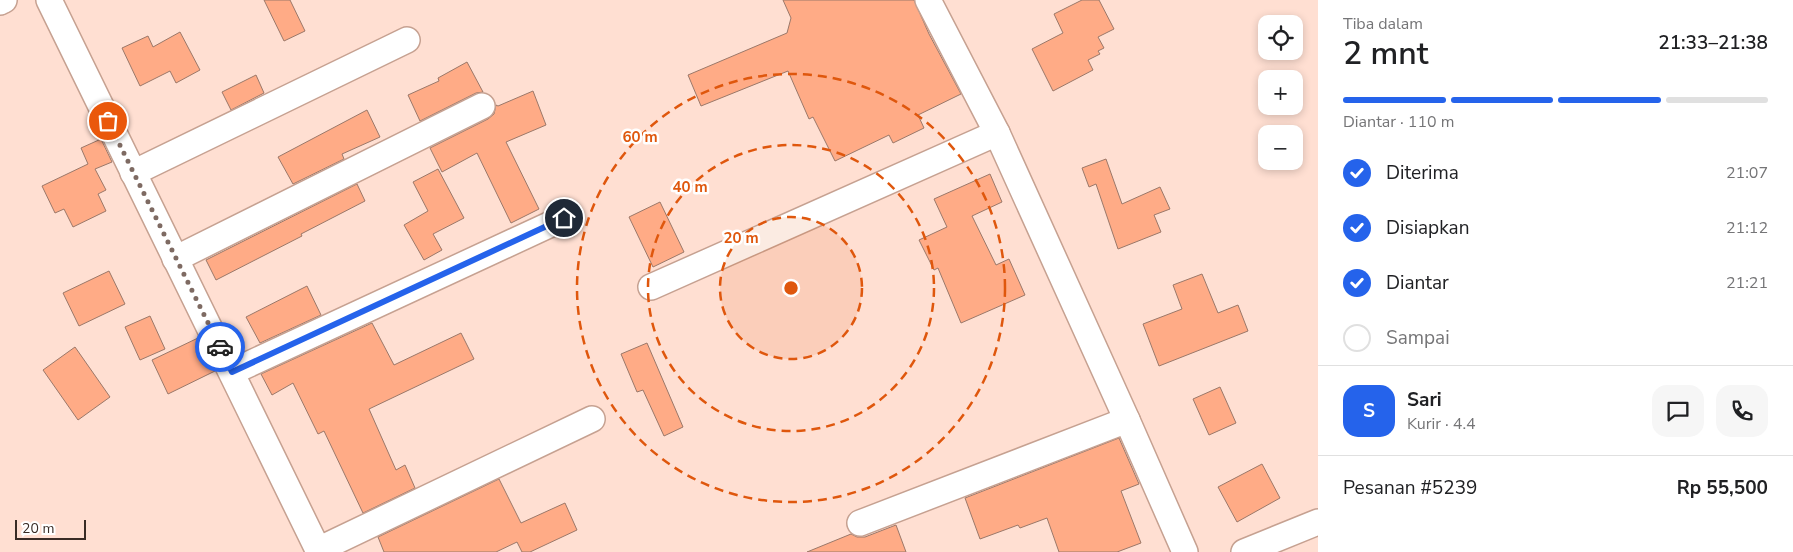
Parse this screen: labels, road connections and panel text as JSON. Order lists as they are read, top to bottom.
{
  "scale_bar": "20 m",
  "page": {
    "heading": ["2 mnt", "Tiba dalam", "21:33–21:38"],
    "panel": [
      "Sari",
      "Kurir · 4.4",
      "Pesanan #5239",
      "Rp 55,500"
    ],
    "map_buttons": ["+", "−"],
    "bar": "Diantar · 110 m",
    "list": [
      ["Diterima", "21:07"],
      ["Disiapkan", "21:12"],
      ["Diantar", "21:21"],
      "Sampai"
    ],
    "round": "S",
    "scale": "20 m"
  },
  "rings": ["60 m", "40 m", "20 m"]
}
